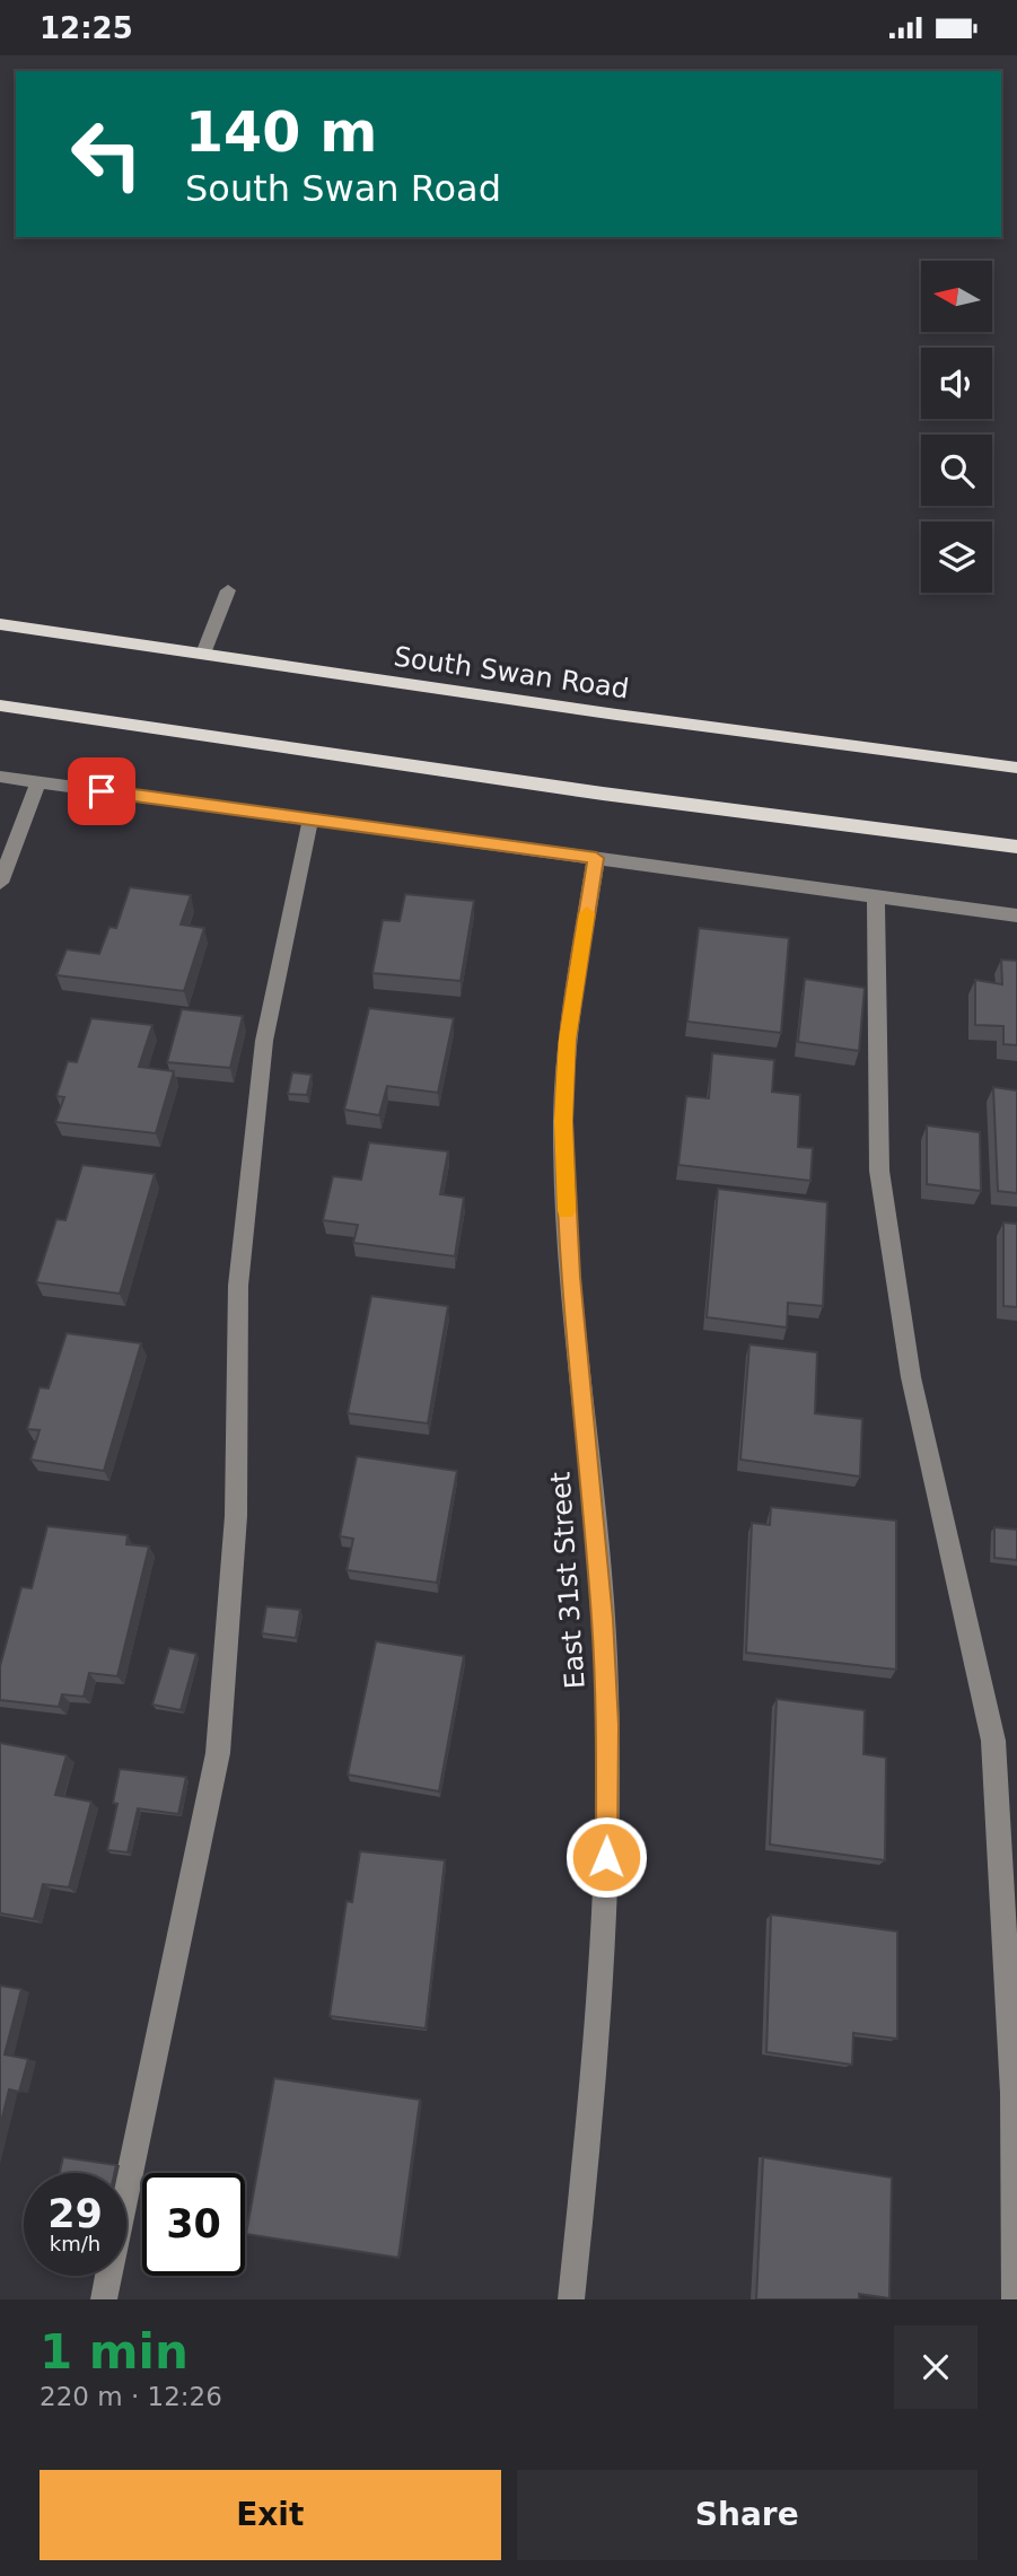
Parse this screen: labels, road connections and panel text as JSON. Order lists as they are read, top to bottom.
{
  "streets": {
    "main road": ["South Swan Road"],
    "street": ["East 31st Street"]
  },
  "north": "left",
  "page": {
    "status": "12:25",
    "turn": ["140 m", "South Swan Road"],
    "speed": "29 km/h",
    "limit": "30",
    "heading": ["1 min", "220 m · 12:26"],
    "buttons": ["Exit", "Share"]
  }
}
